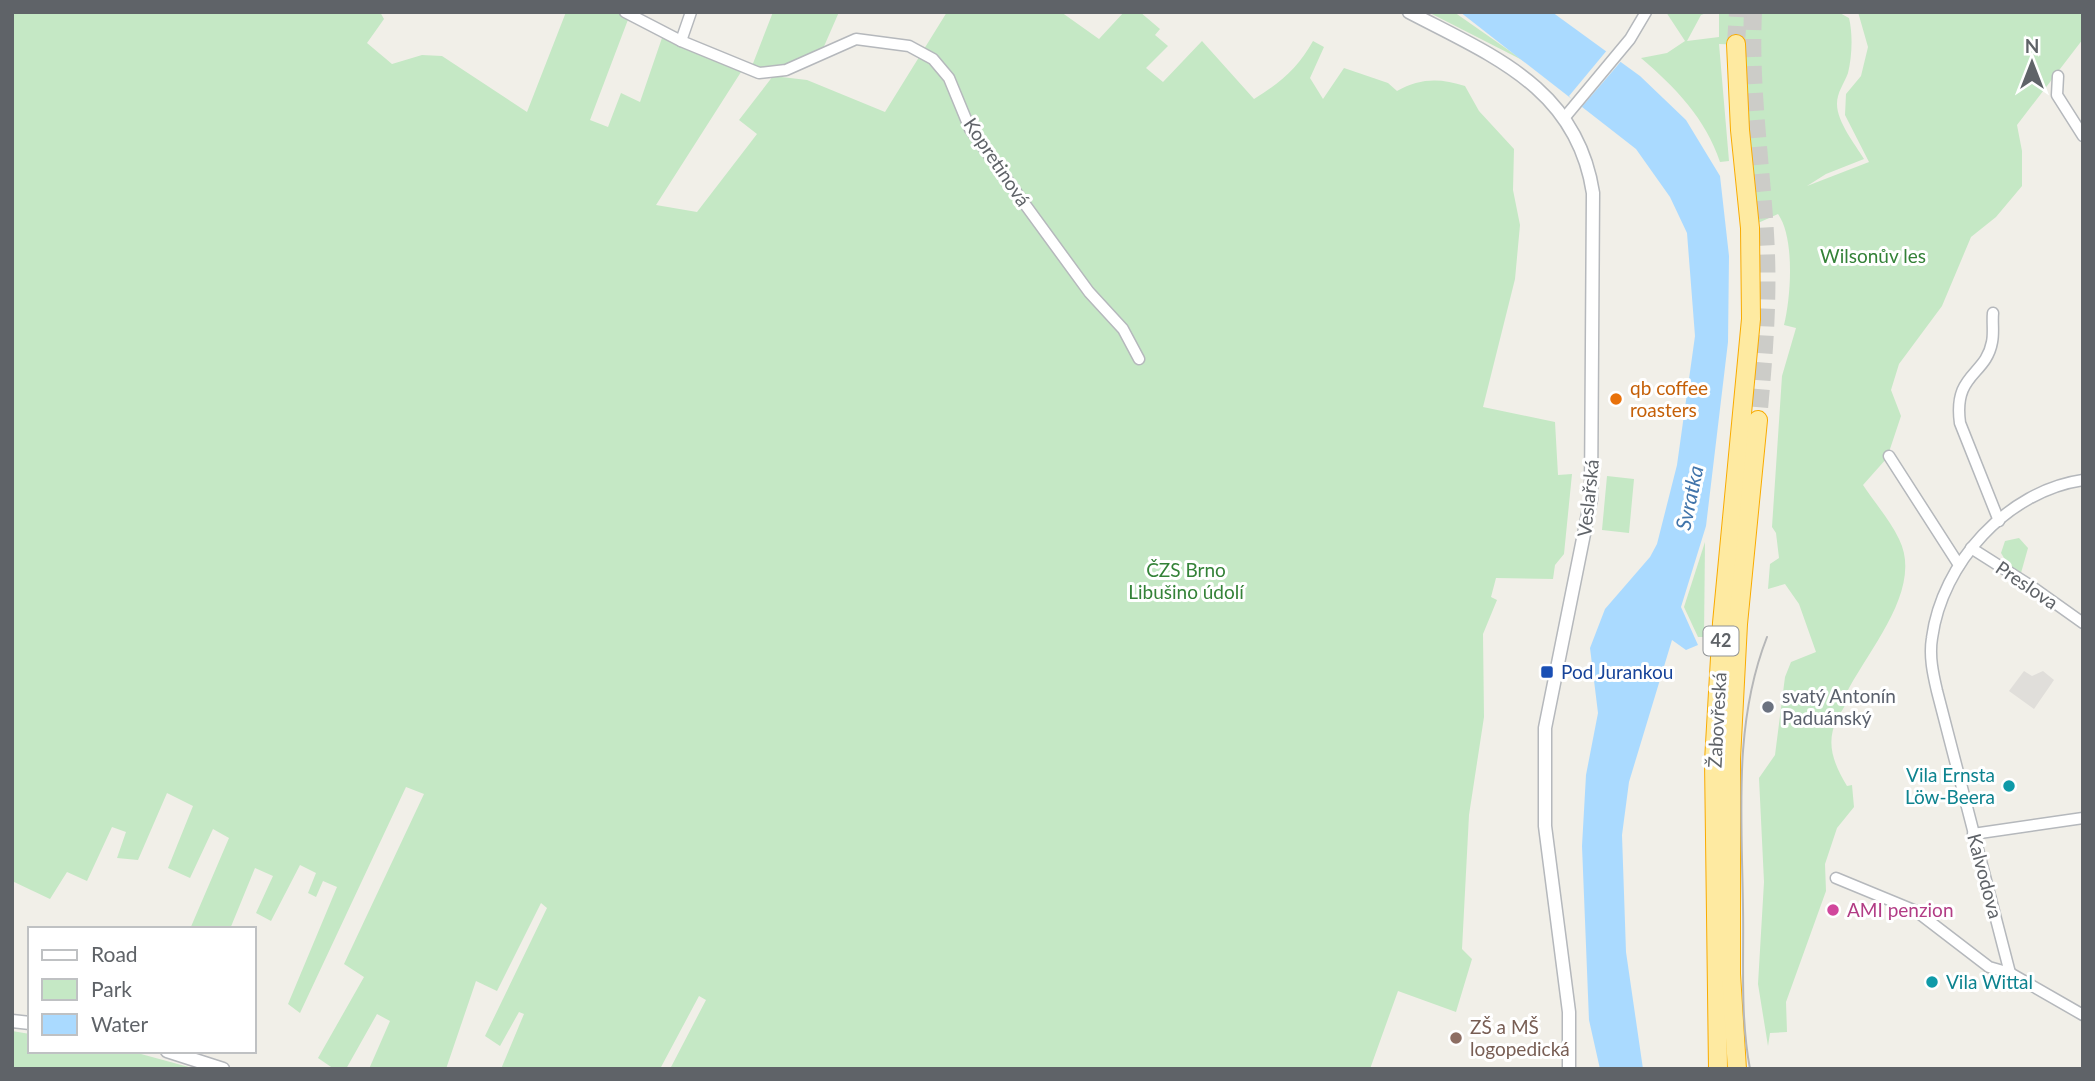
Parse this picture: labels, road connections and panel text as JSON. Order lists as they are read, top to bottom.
{
  "streets": {
    "highway": ["42", "Žabovřeská"],
    "street": [
      "Kopretinová",
      "Veslařská",
      "Preslova",
      "Kalvodova"
    ]
  },
  "crossings": [
    ["Preslova", "Kalvodova"]
  ],
  "water": ["Svratka"],
  "parks": ["Wilsonův les", "ČZS Brno Libušino údolí"],
  "places": {
    "other": [
      "qb coffee roasters",
      "svatý Antonín Paduánský",
      "Vila Ernsta Löw-Beera",
      "AMI penzion",
      "Vila Wittal",
      "ZŠ a MŠ logopedická"
    ],
    "transit": ["Pod Jurankou"]
  },
  "legend": ["Road", "Park", "Water"],
  "north": "top"
}
